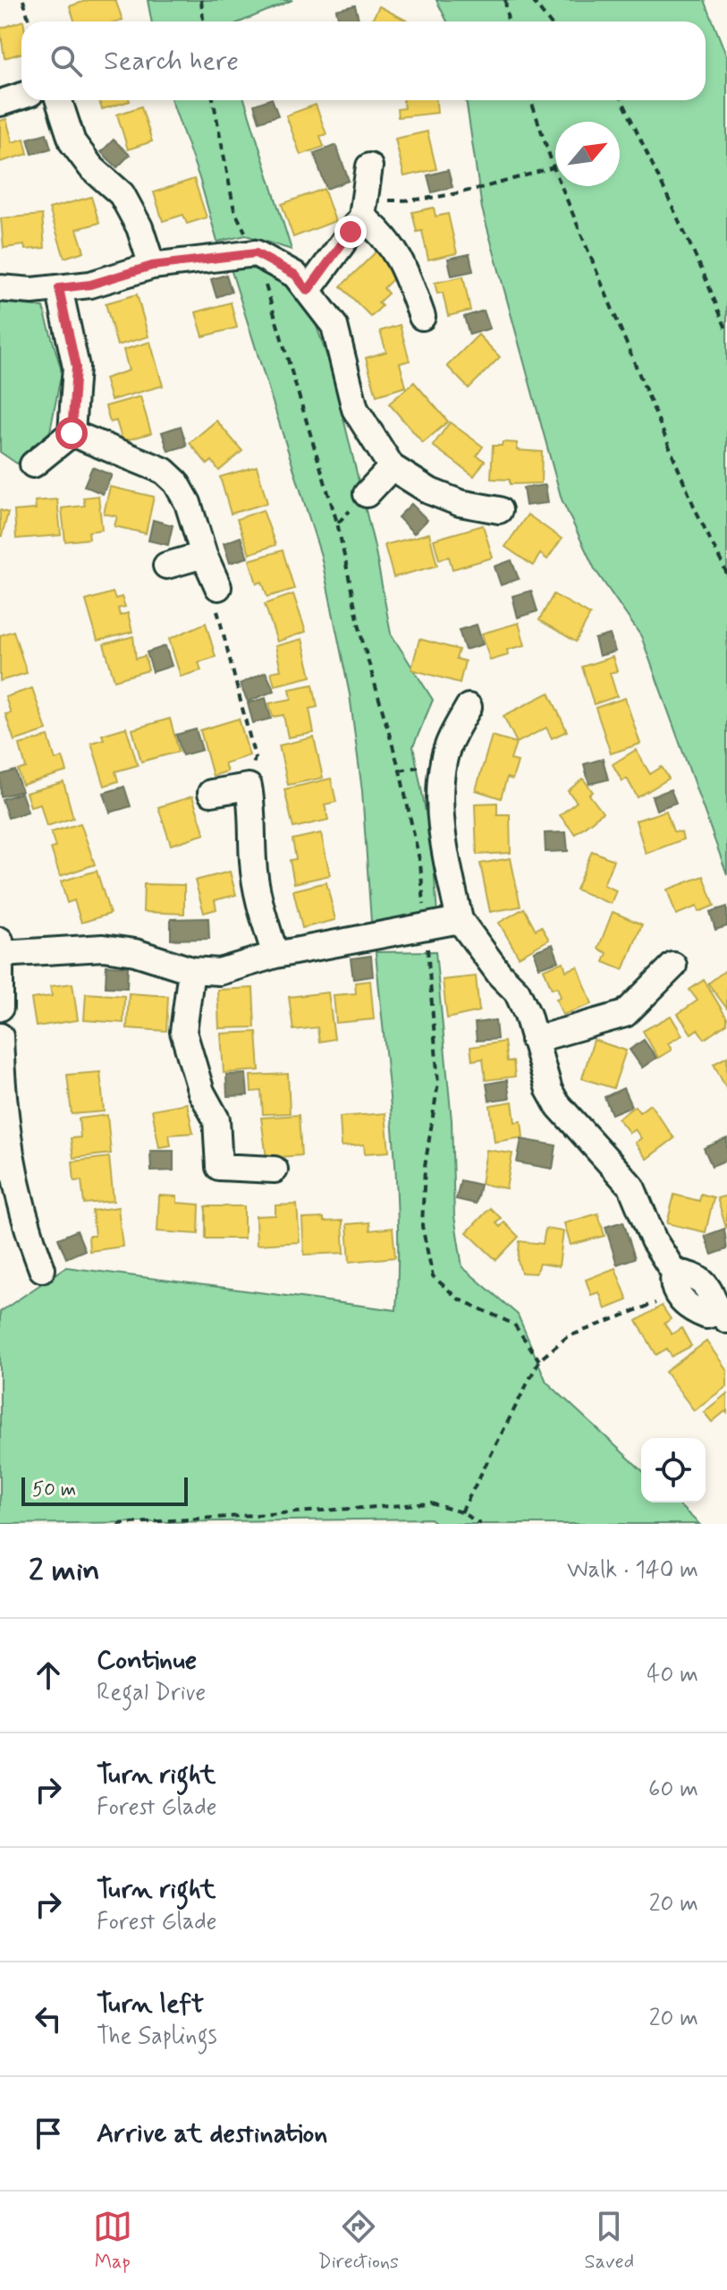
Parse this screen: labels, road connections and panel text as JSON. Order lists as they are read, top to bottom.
{
  "scale_bar": "50 m",
  "north": "top right",
  "page": {
    "search": "Search here",
    "scale": "50 m",
    "heading": ["2 min", "Walk · 140 m"],
    "list": [
      ["Continue", "Regal Drive", "40 m"],
      ["Turn right", "Forest Glade", "60 m"],
      ["Turn right", "Forest Glade", "20 m"],
      ["Turn left", "The Saplings", "20 m"],
      "Arrive at destination"
    ],
    "nav": ["Map", "Directions", "Saved"]
  }
}
